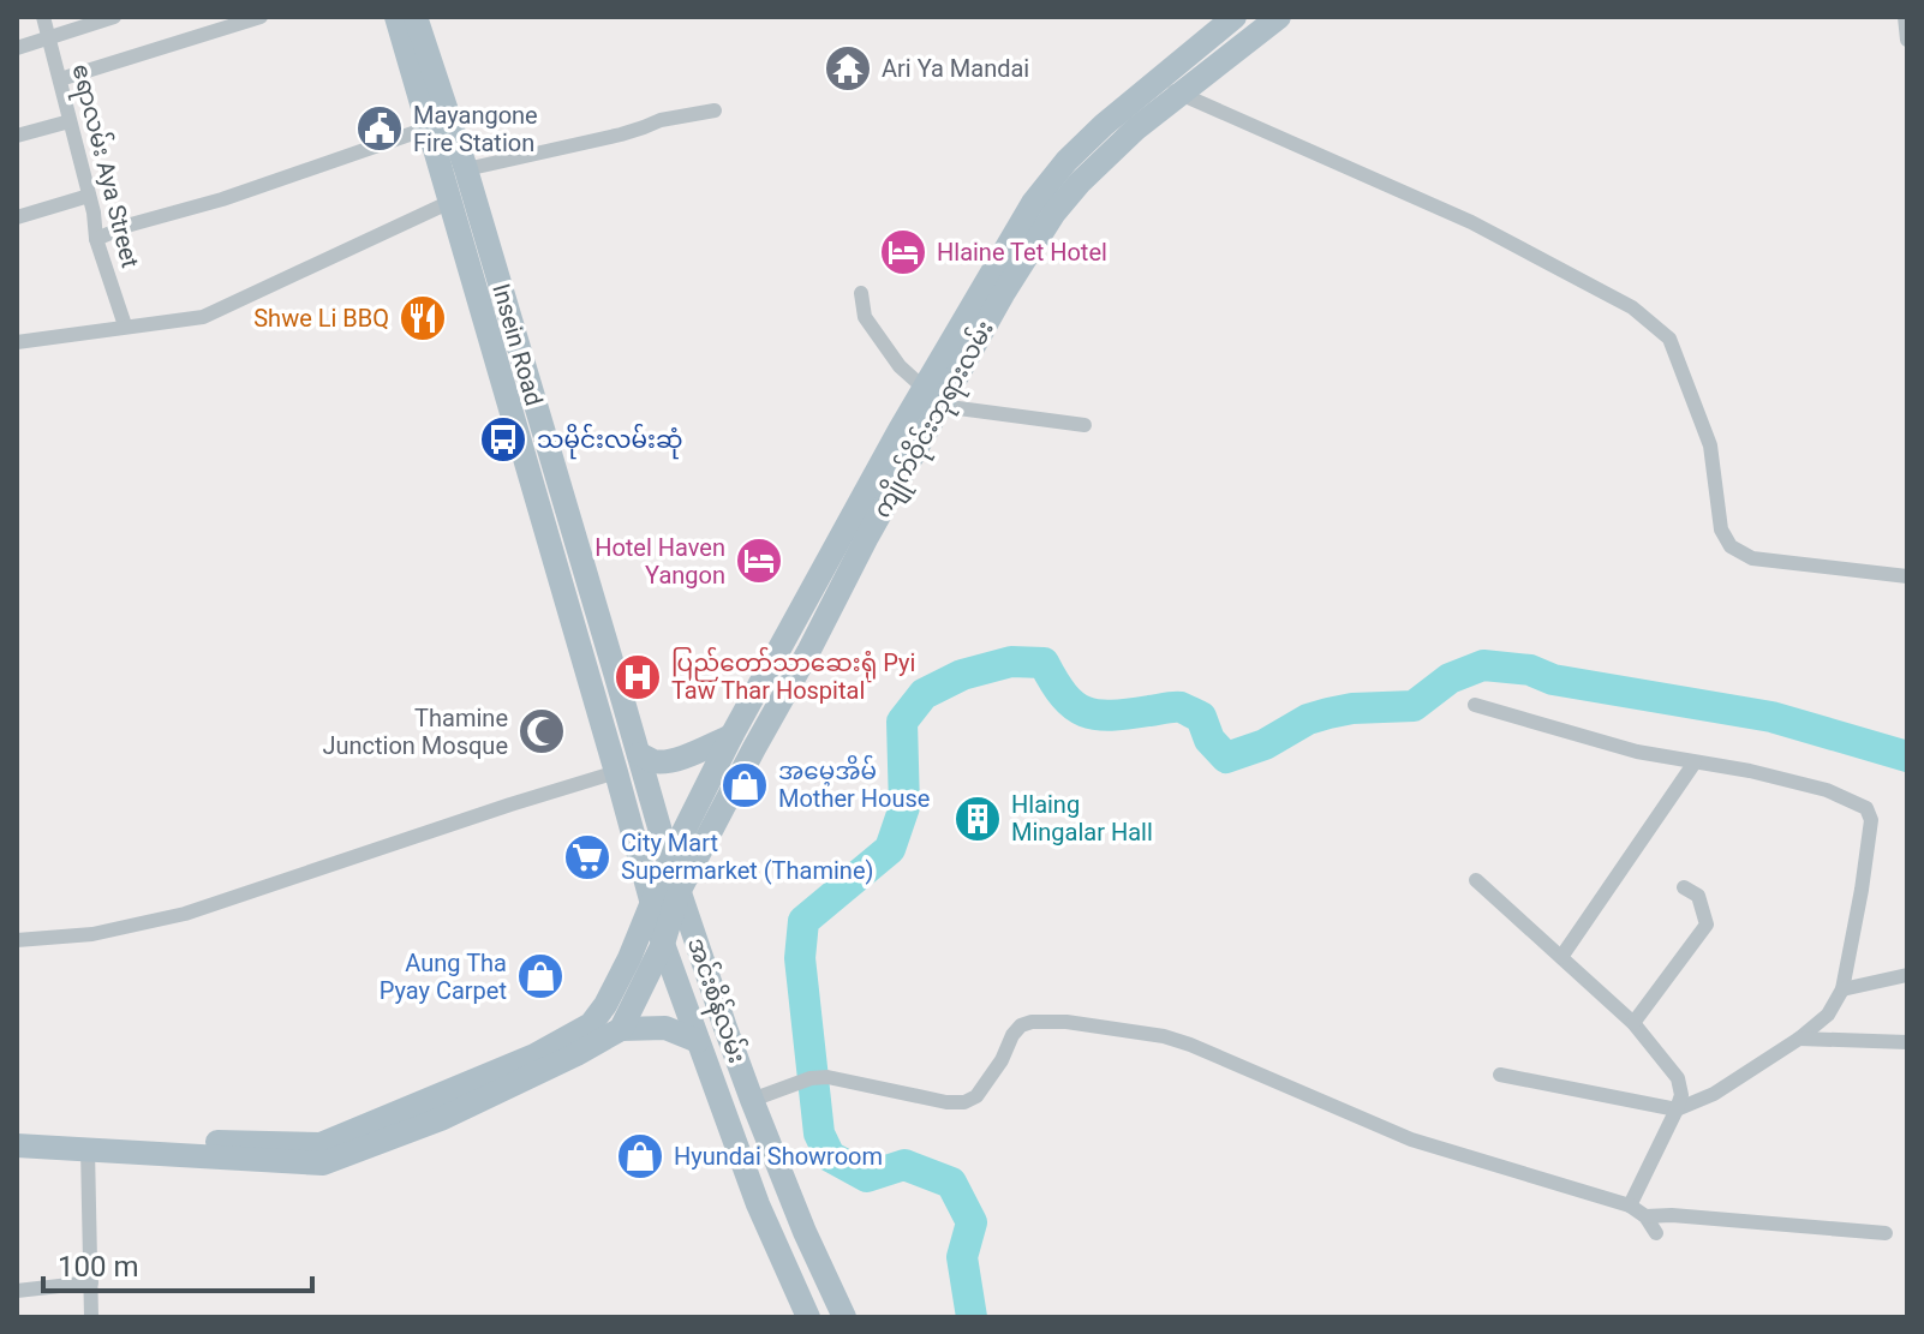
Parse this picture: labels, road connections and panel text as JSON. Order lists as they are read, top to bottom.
{
  "streets": {
    "main road": ["Insein Road", "ကျိုက်ဝိုင်းဘုရားလမ်း", "အင်းစိန်လမ်း"],
    "street": ["ဧရာလမ်း Aya Street"]
  },
  "crossings": [
    ["Insein Road", "အင်းစိန်လမ်း"],
    ["ကျိုက်ဝိုင်းဘုရားလမ်း", "အင်းစိန်လမ်း"]
  ],
  "places": {
    "temple": ["Ari Ya Mandai"],
    "public building": ["Mayangone Fire Station"],
    "hotel": ["Hlaine Tet Hotel", "Hotel Haven Yangon"],
    "restaurant": ["Shwe Li BBQ"],
    "bus stop": ["သမိုင်းလမ်းဆုံ"],
    "hospital": ["ပြည်တော်သာဆေးရုံ Pyi Taw Thar Hospital"],
    "mosque": ["Thamine Junction Mosque"],
    "shop": ["အမေ့အိမ် Mother House", "Aung Tha Pyay Carpet", "Hyundai Showroom"],
    "building": ["Hlaing Mingalar Hall"],
    "supermarket": ["City Mart Supermarket (Thamine)"]
  },
  "scale_bar": "100 m"
}
